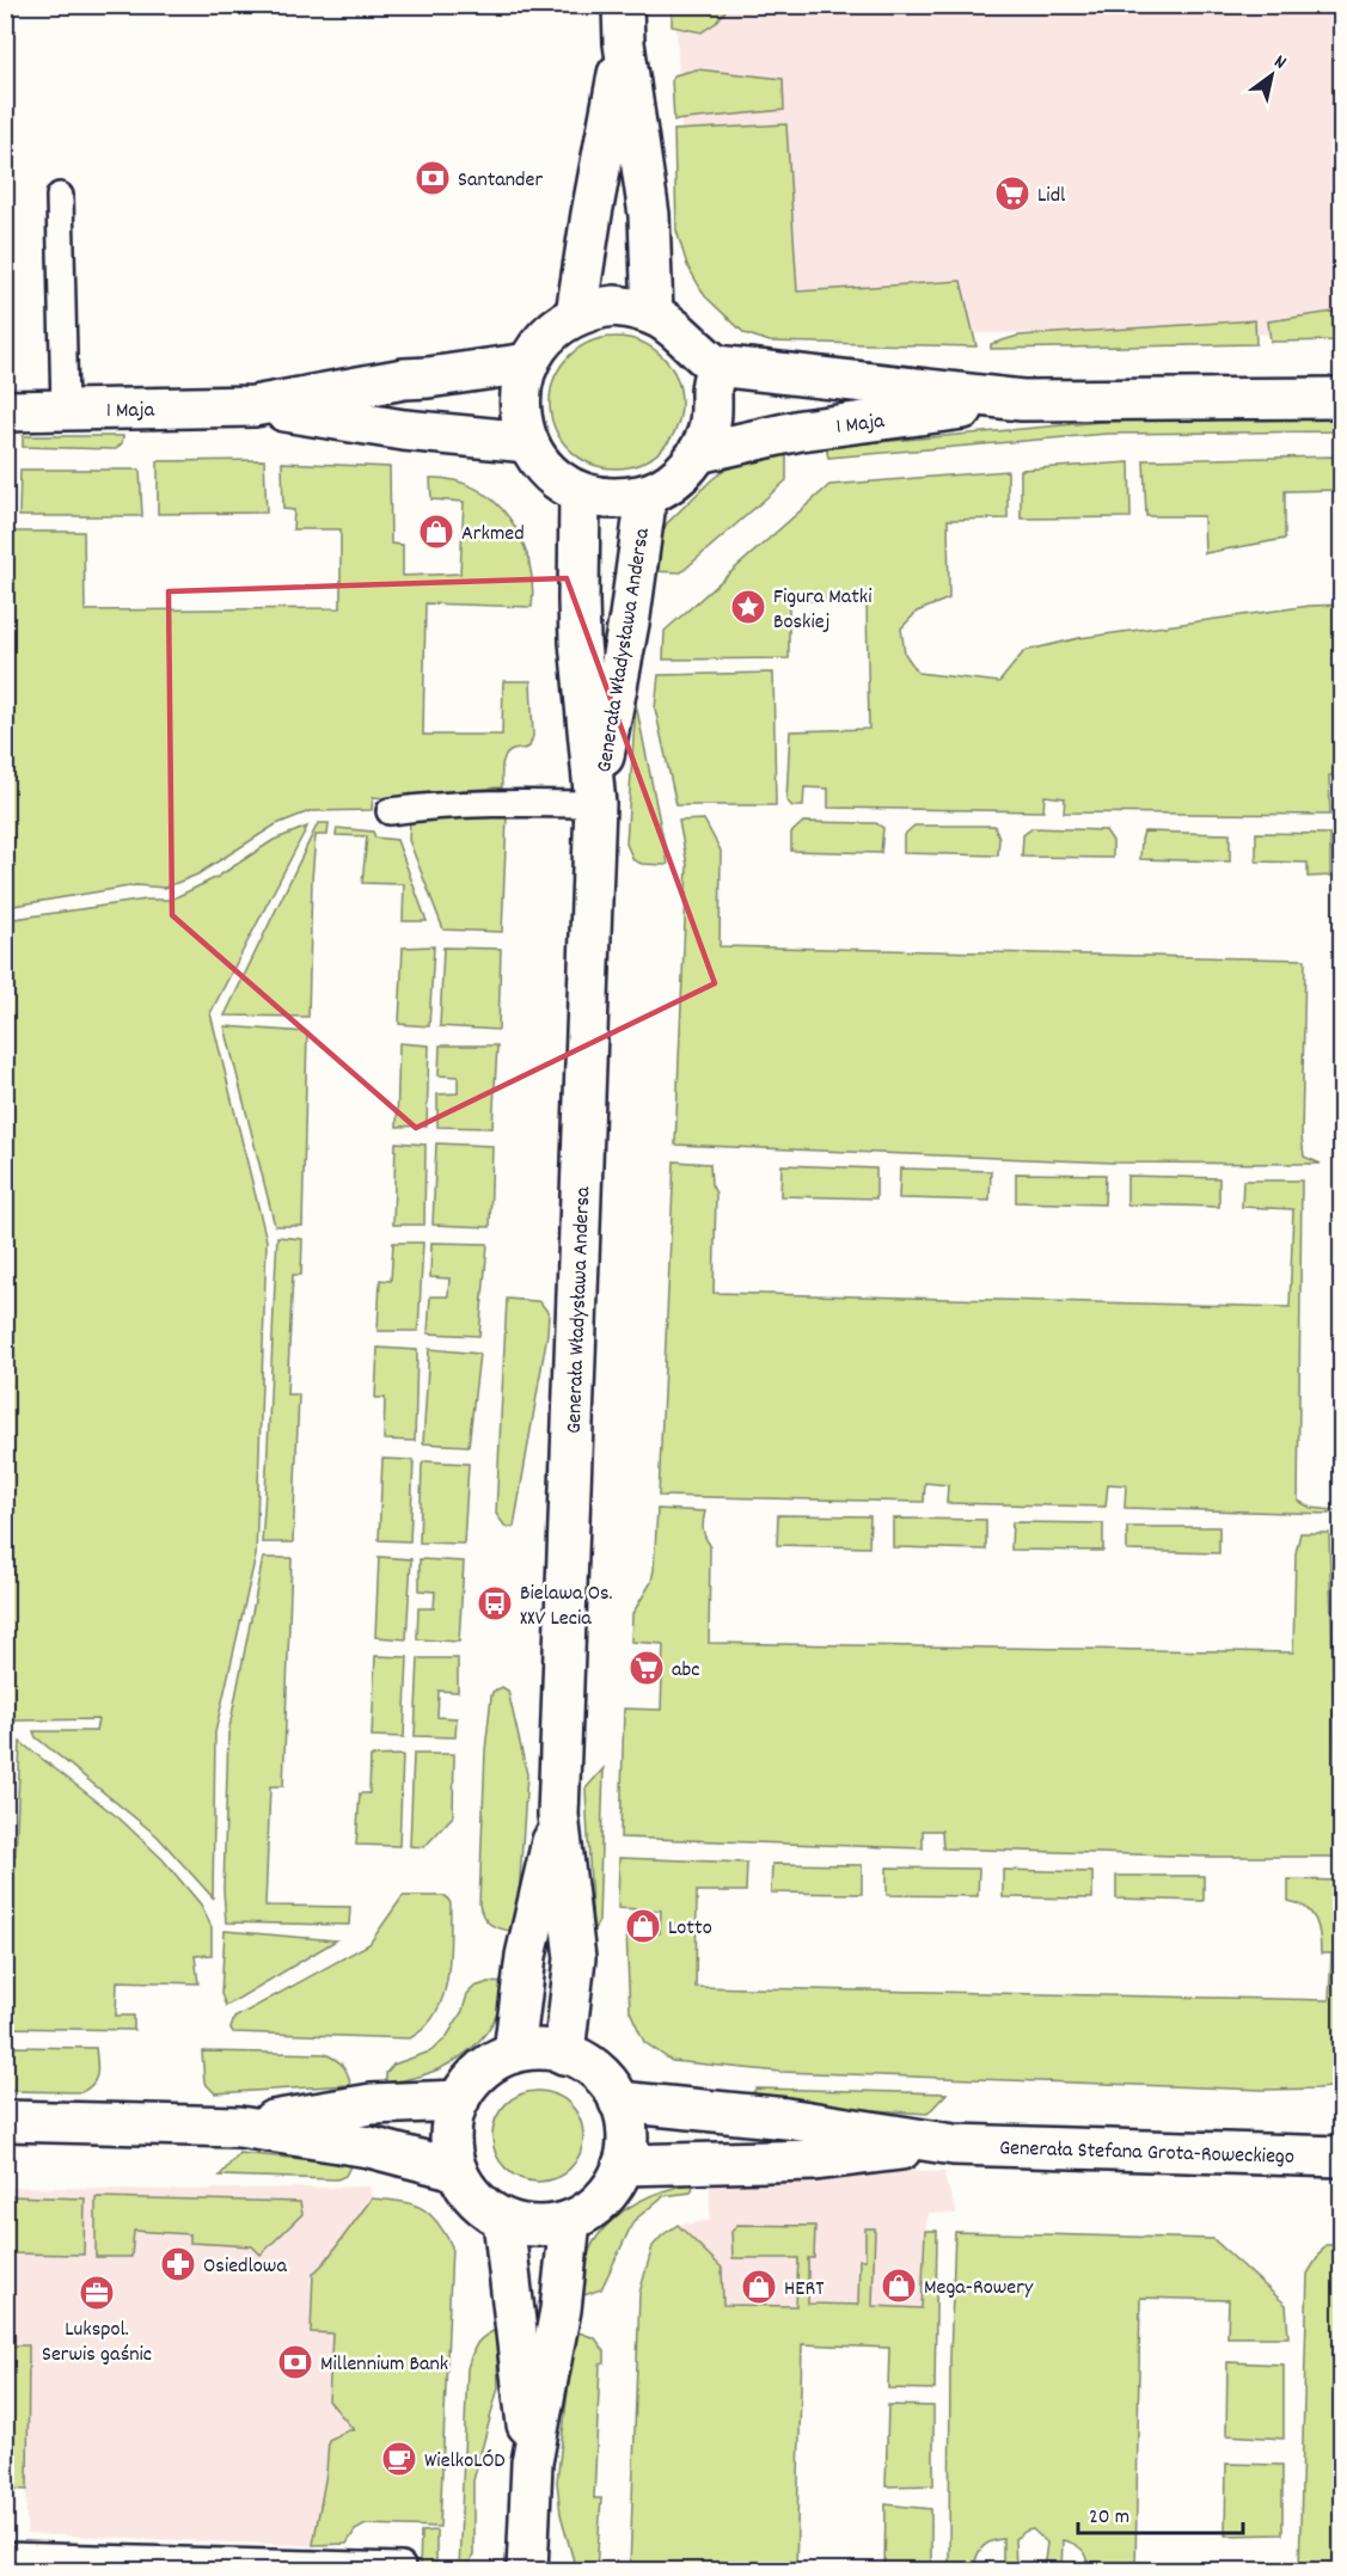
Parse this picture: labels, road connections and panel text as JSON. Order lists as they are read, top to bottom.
{
  "streets": {
    "street": ["1 Maja", "Generała Władysława Andersa", "Generała Stefana Grota-Roweckiego"]
  },
  "crossings": [
    ["1 Maja", "Generała Władysława Andersa"],
    ["Generała Władysława Andersa", "Generała Stefana Grota-Roweckiego"]
  ],
  "places": {
    "bank": ["Santander", "Millennium Bank"],
    "supermarket": ["Lidl", "abc"],
    "shop": [
      "Arkmed",
      "Lotto",
      "Mega-Rowery",
      "HERT"
    ],
    "place": ["Figura Matki Boskiej"],
    "bus stop": ["Bielawa Os. XXV Lecia"],
    "pharmacy": ["Osiedlowa"],
    "office": ["Lukspol. Serwis gaśnic"],
    "cafe": ["WielkoLÓD"]
  },
  "scale_bar": "20 m",
  "north": "top right"
}
